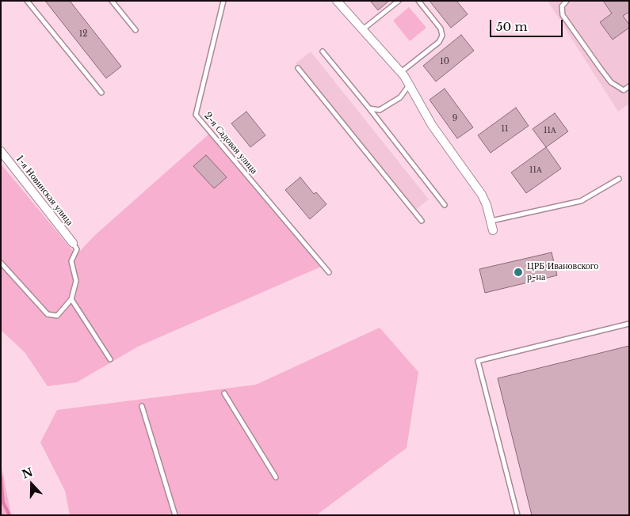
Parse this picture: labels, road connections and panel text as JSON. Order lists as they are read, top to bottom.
{
  "streets": {
    "street": ["1-я Новинская улица"],
    "lane": ["2-я Садовая улица"]
  },
  "places": ["ЦРБ Ивановского р-на"],
  "house_numbers": [
    "12",
    "10",
    "9",
    "11",
    "11А",
    "11А"
  ],
  "scale_bar": "50 m",
  "north": "top"
}
